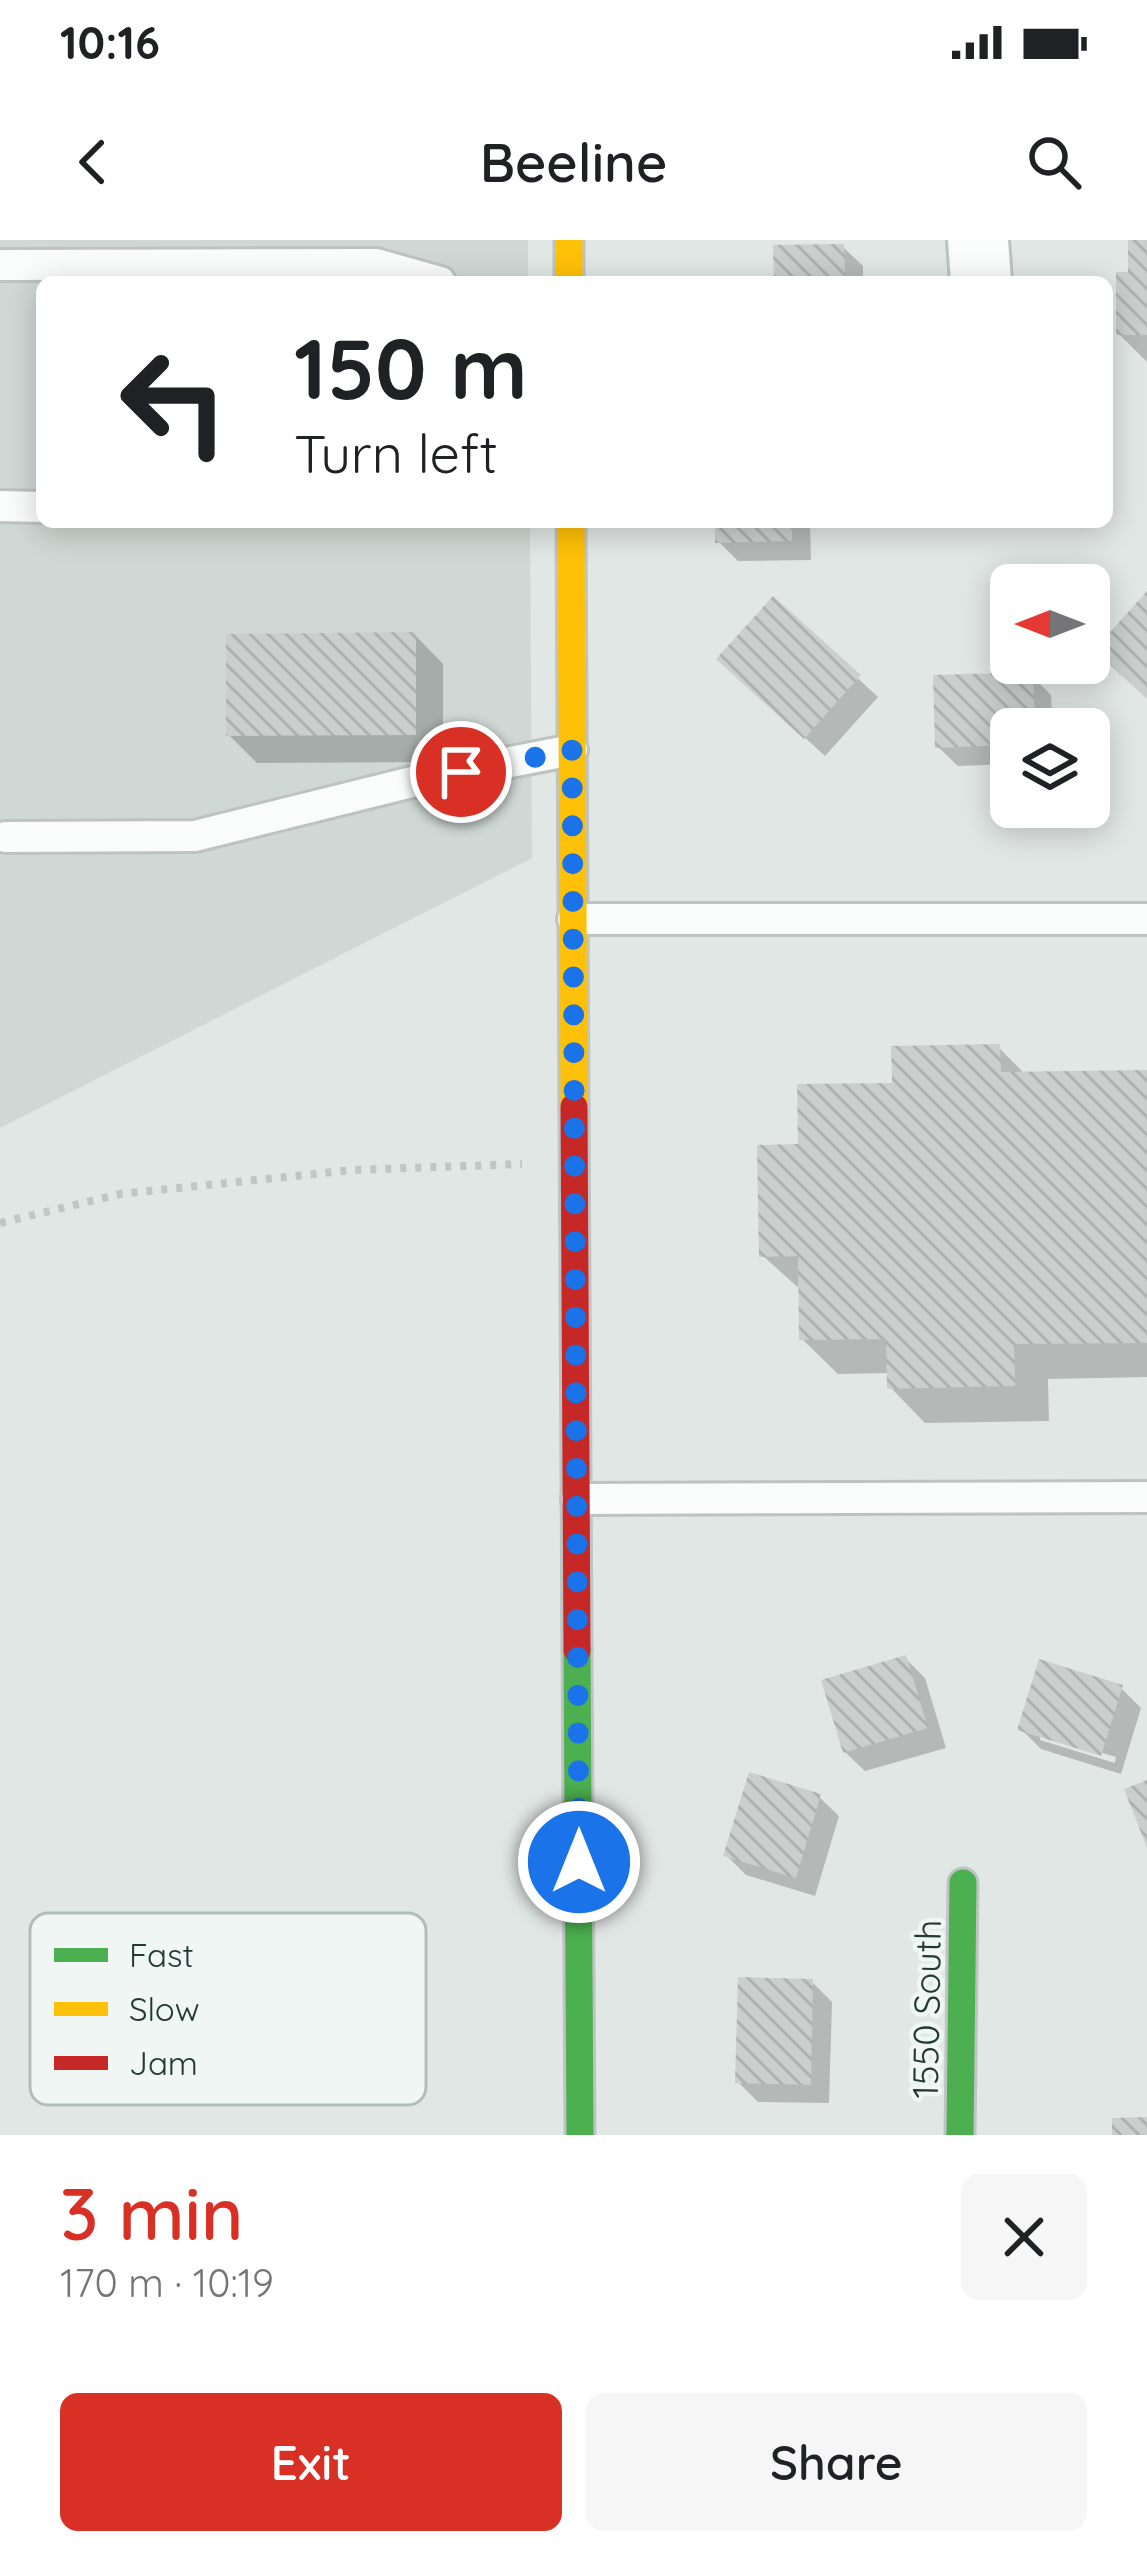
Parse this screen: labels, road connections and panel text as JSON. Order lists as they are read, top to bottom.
{
  "streets": {
    "street": ["1550 South"]
  },
  "legend": ["Fast", "Slow", "Jam"],
  "north": "left",
  "page": {
    "status": "10:16",
    "header": "Beeline",
    "turn": ["150 m", "Turn left"],
    "heading": ["3 min", "170 m · 10:19"],
    "buttons": ["Exit", "Share"]
  }
}
